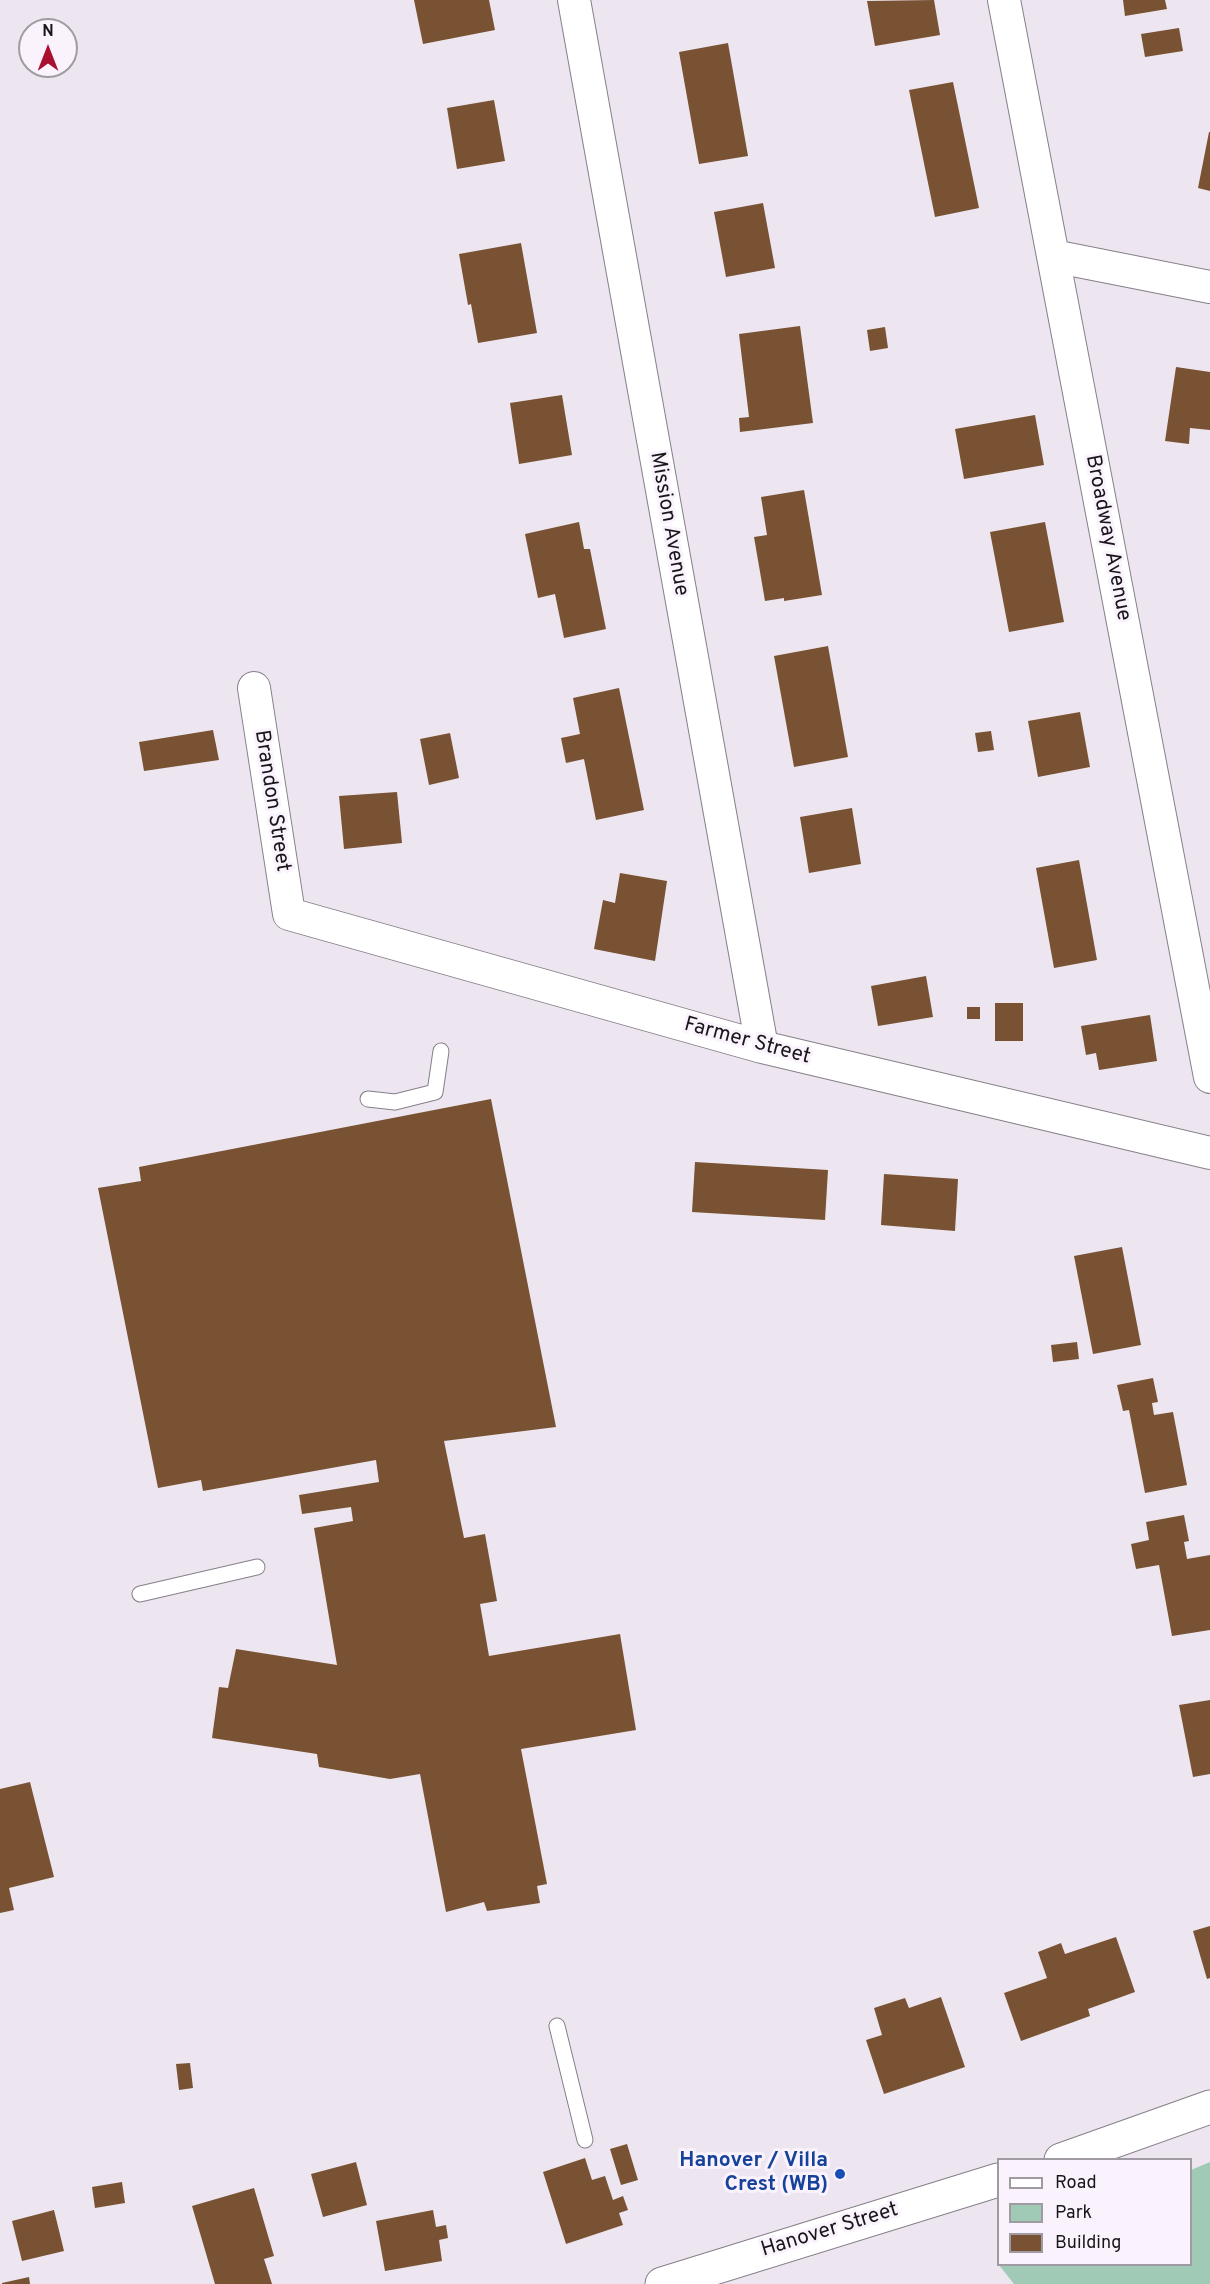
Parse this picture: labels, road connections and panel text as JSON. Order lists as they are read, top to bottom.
{
  "streets": {
    "main road": ["Hanover Street"],
    "street": [
      "Mission Avenue",
      "Broadway Avenue",
      "Brandon Street",
      "Farmer Street"
    ]
  },
  "crossings": [
    ["Mission Avenue", "Farmer Street"],
    ["Brandon Street", "Farmer Street"]
  ],
  "places": ["Hanover / Villa Crest (WB)"],
  "legend": ["Road", "Park", "Building"],
  "north": "top"
}
